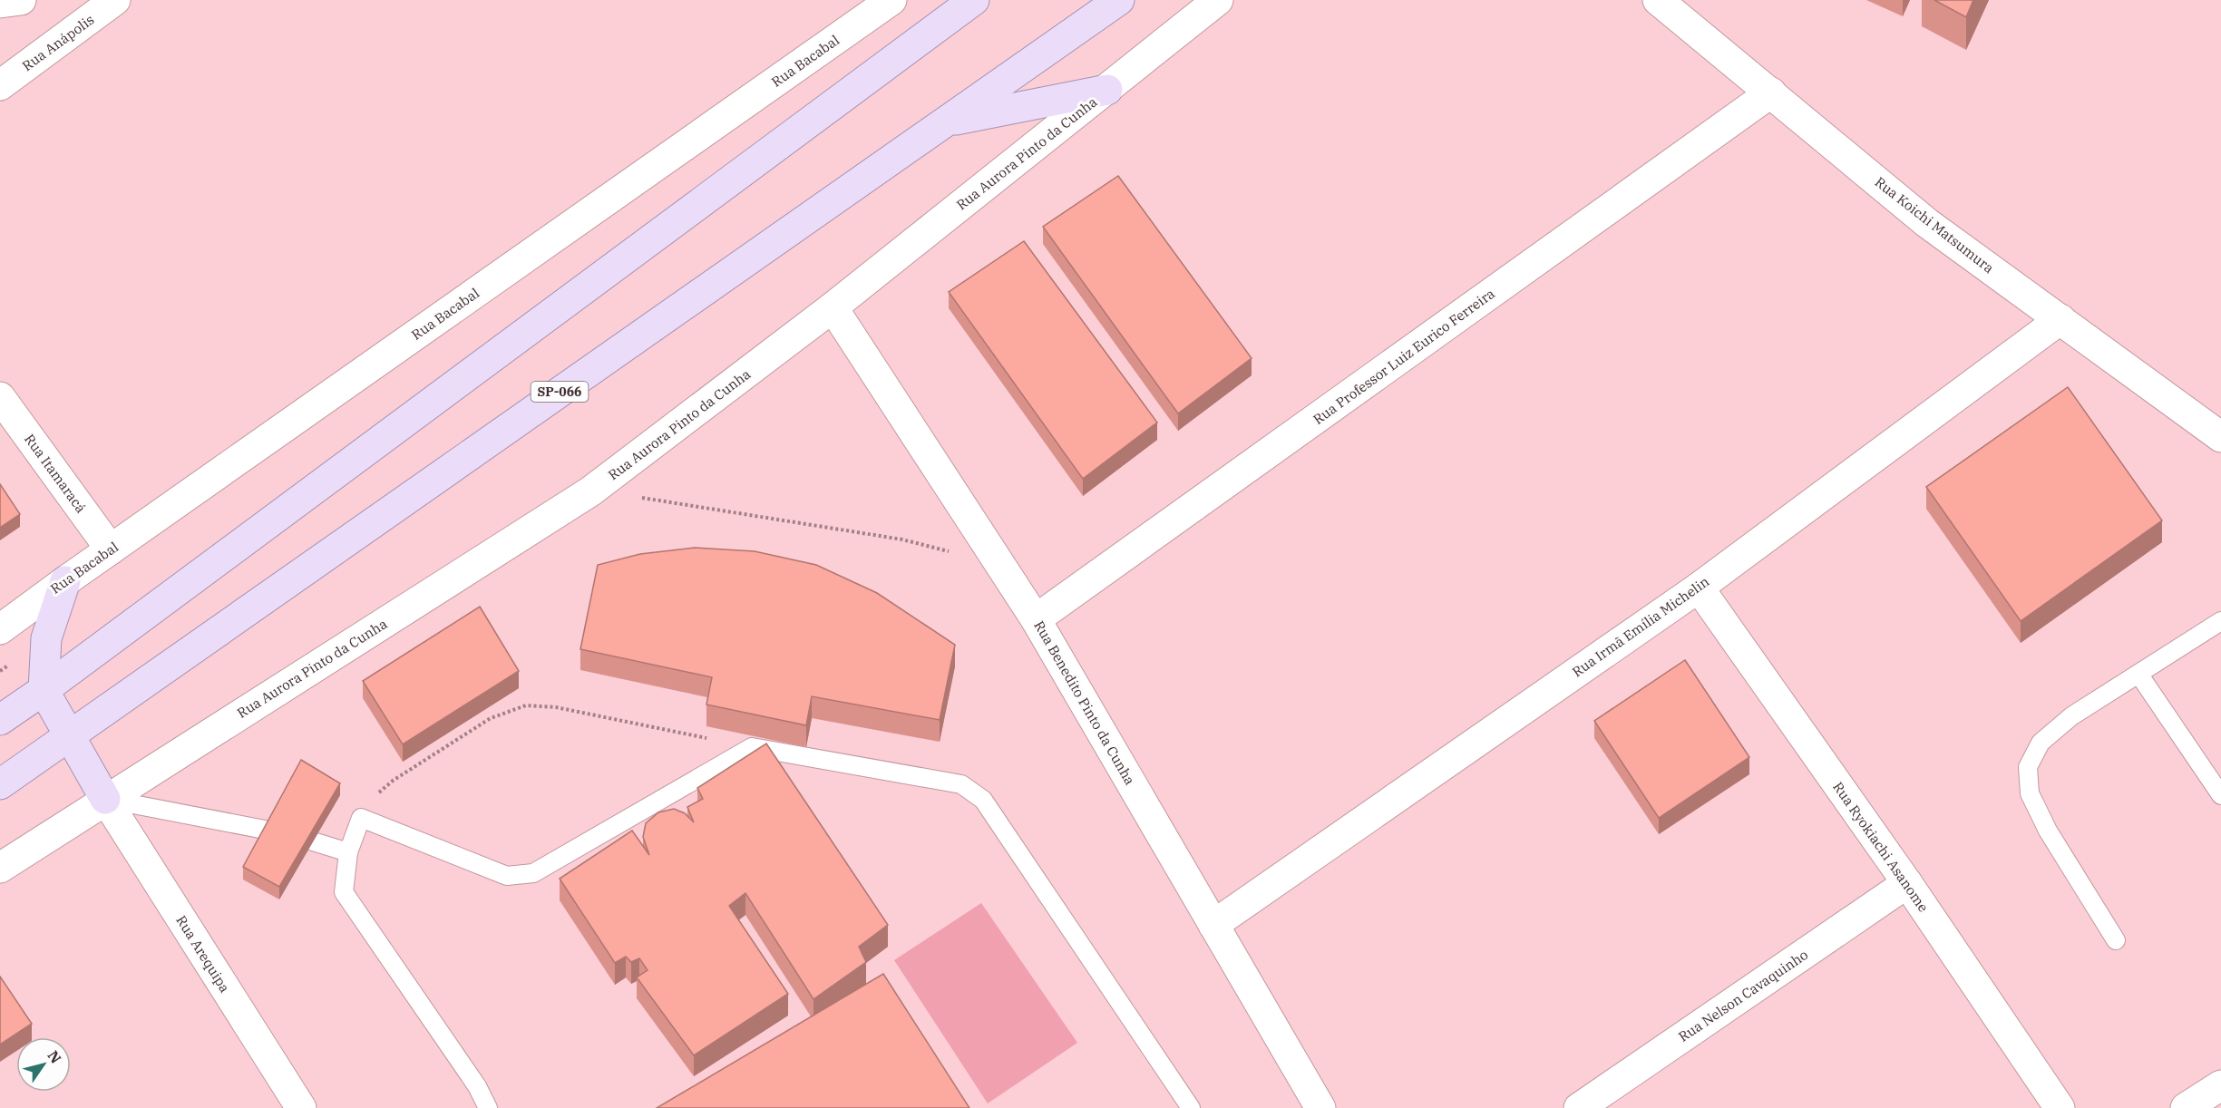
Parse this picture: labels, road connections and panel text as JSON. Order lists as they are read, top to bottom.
{
  "streets": {
    "main road": ["SP-066"],
    "street": [
      "Rua Anápolis",
      "Rua Bacabal",
      "Rua Aurora Pinto da Cunha",
      "Rua Koichi Matsumura",
      "Rua Professor Luiz Eurico Ferreira",
      "Rua Itamaracá",
      "Rua Irmã Emília Michelin",
      "Rua Benedito Pinto da Cunha",
      "Rua Ryokiachi Asanome",
      "Rua Arequipa",
      "Rua Nelson Cavaquinho"
    ]
  },
  "crossings": [
    ["Rua Bacabal", "Rua Itamaracá"],
    ["Rua Aurora Pinto da Cunha", "Rua Benedito Pinto da Cunha"],
    ["Rua Aurora Pinto da Cunha", "Rua Arequipa"],
    ["Rua Koichi Matsumura", "Rua Professor Luiz Eurico Ferreira"],
    ["Rua Koichi Matsumura", "Rua Irmã Emília Michelin"],
    ["Rua Professor Luiz Eurico Ferreira", "Rua Benedito Pinto da Cunha"],
    ["Rua Irmã Emília Michelin", "Rua Benedito Pinto da Cunha"],
    ["Rua Irmã Emília Michelin", "Rua Ryokiachi Asanome"],
    ["Rua Ryokiachi Asanome", "Rua Nelson Cavaquinho"]
  ],
  "north": "top right"
}
